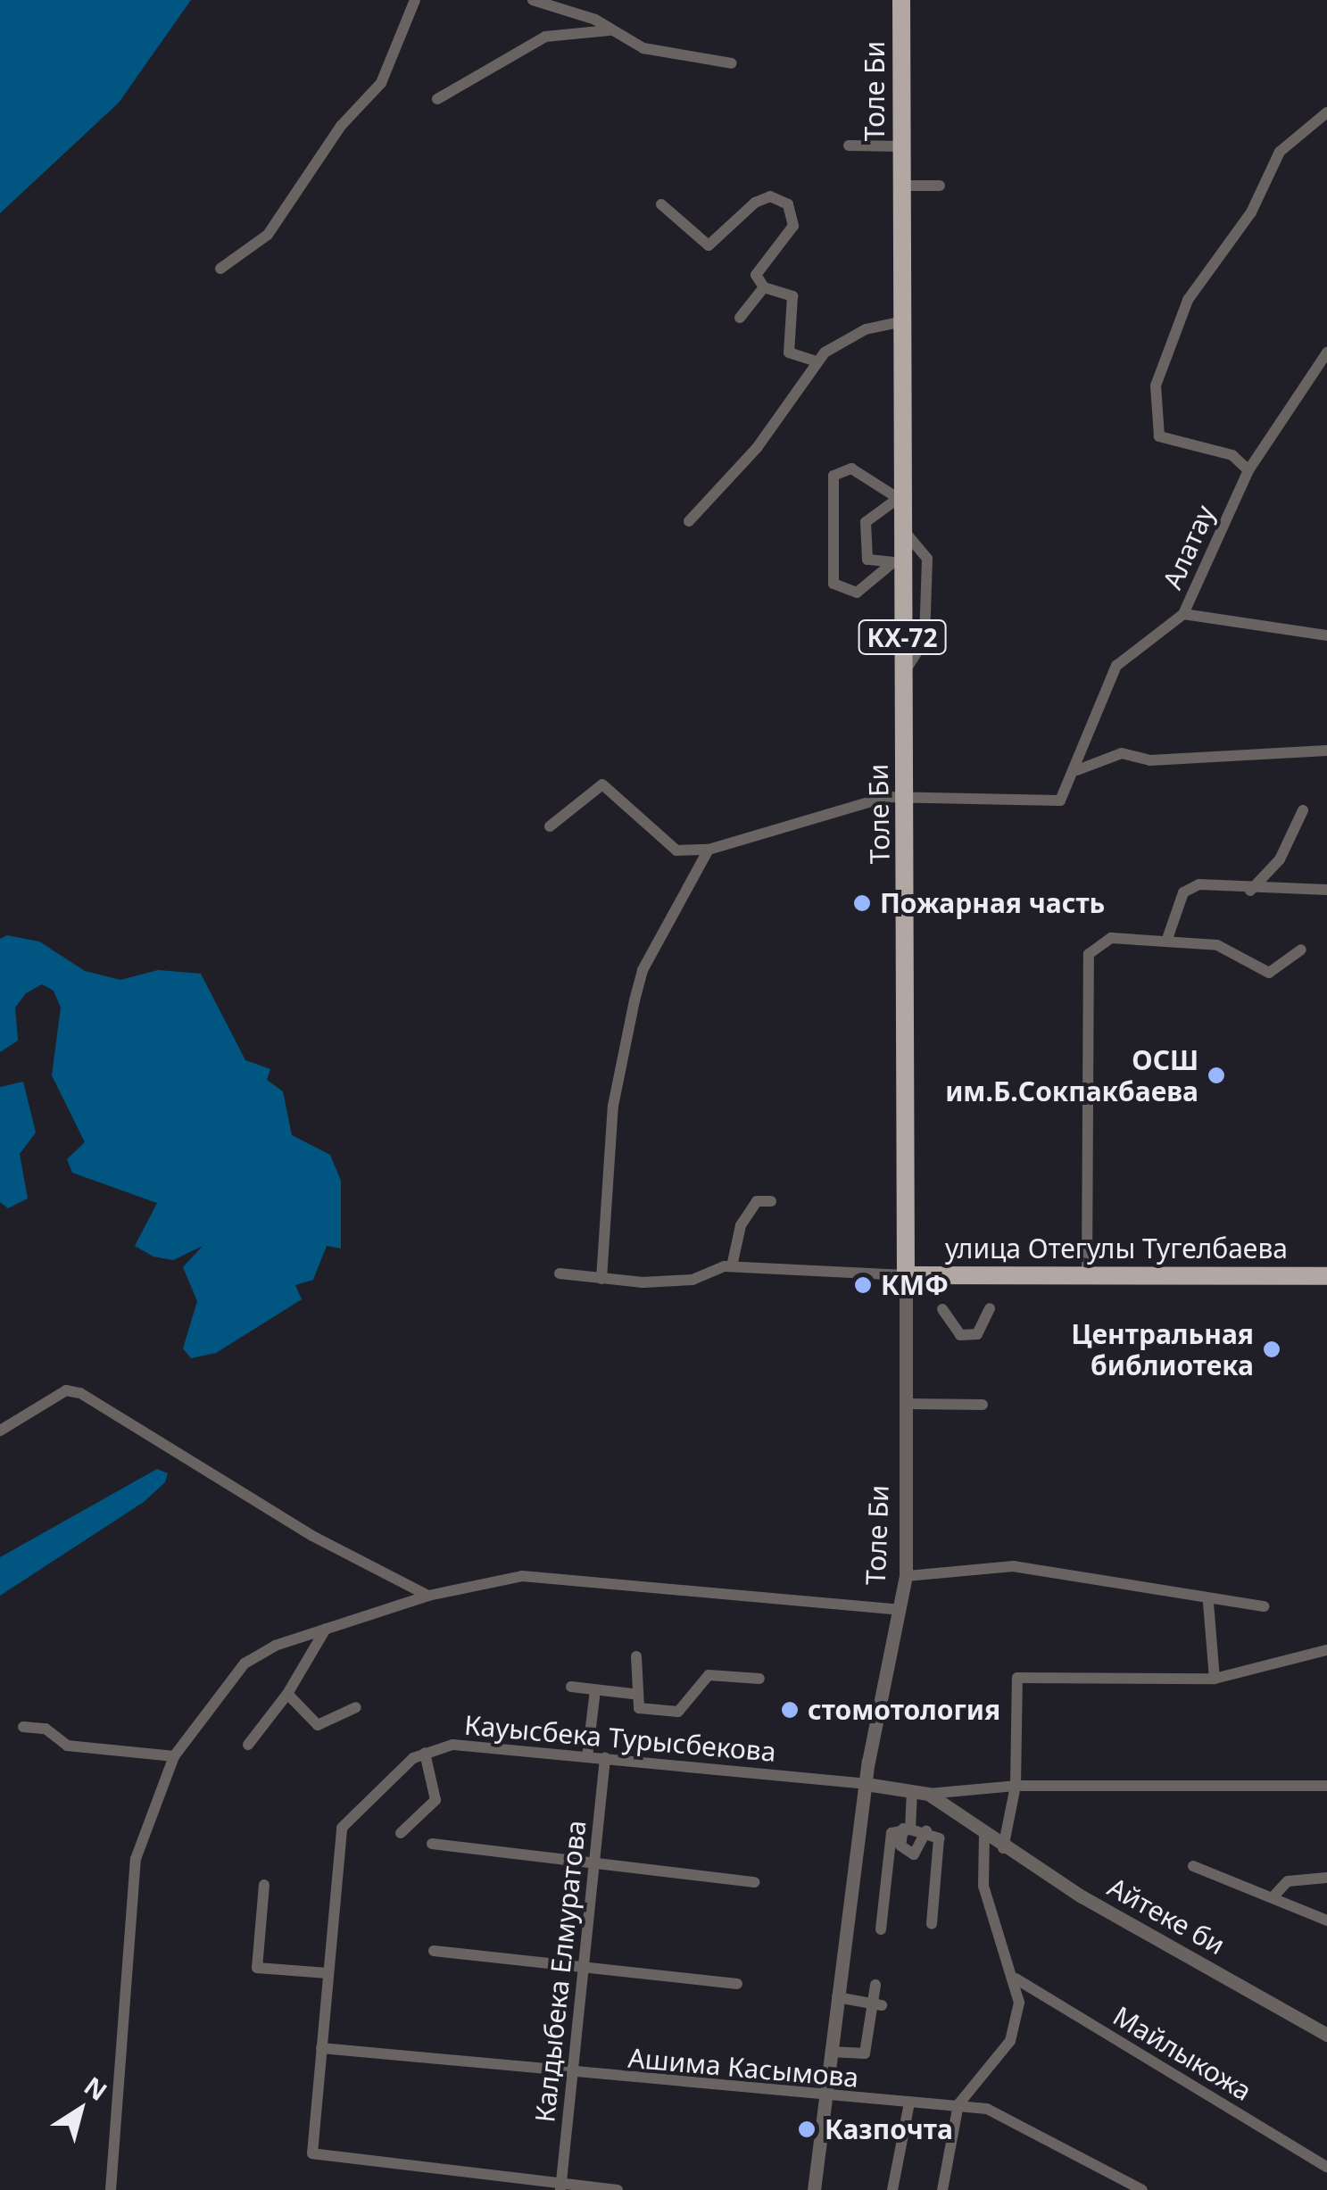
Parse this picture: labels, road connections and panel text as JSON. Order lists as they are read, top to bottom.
{
  "streets": {
    "main road": ["Толе Би", "КХ-72", "улица Отегулы Тугелбаева"],
    "street": [
      "Алатау",
      "Кауысбека Турысбекова",
      "Айтеке би",
      "Калдыбека Елмуратова",
      "Майлыкожа",
      "Ашима Касымова"
    ]
  },
  "crossings": [
    ["Толе Би", "Алатау"],
    ["Толе Би", "улица Отегулы Тугелбаева"],
    ["Толе Би", "Кауысбека Турысбекова"],
    ["Толе Би", "Ашима Касымова"],
    ["Кауысбека Турысбекова", "Калдыбека Елмуратова"],
    ["Кауысбека Турысбекова", "Ашима Касымова"],
    ["Калдыбека Елмуратова", "Ашима Касымова"]
  ],
  "places": [
    "Пожарная часть",
    "ОСШ им.Б.Сокпакбаева",
    "КМФ",
    "Центральная библиотека",
    "стомотология",
    "Казпочта"
  ],
  "north": "top right"
}
